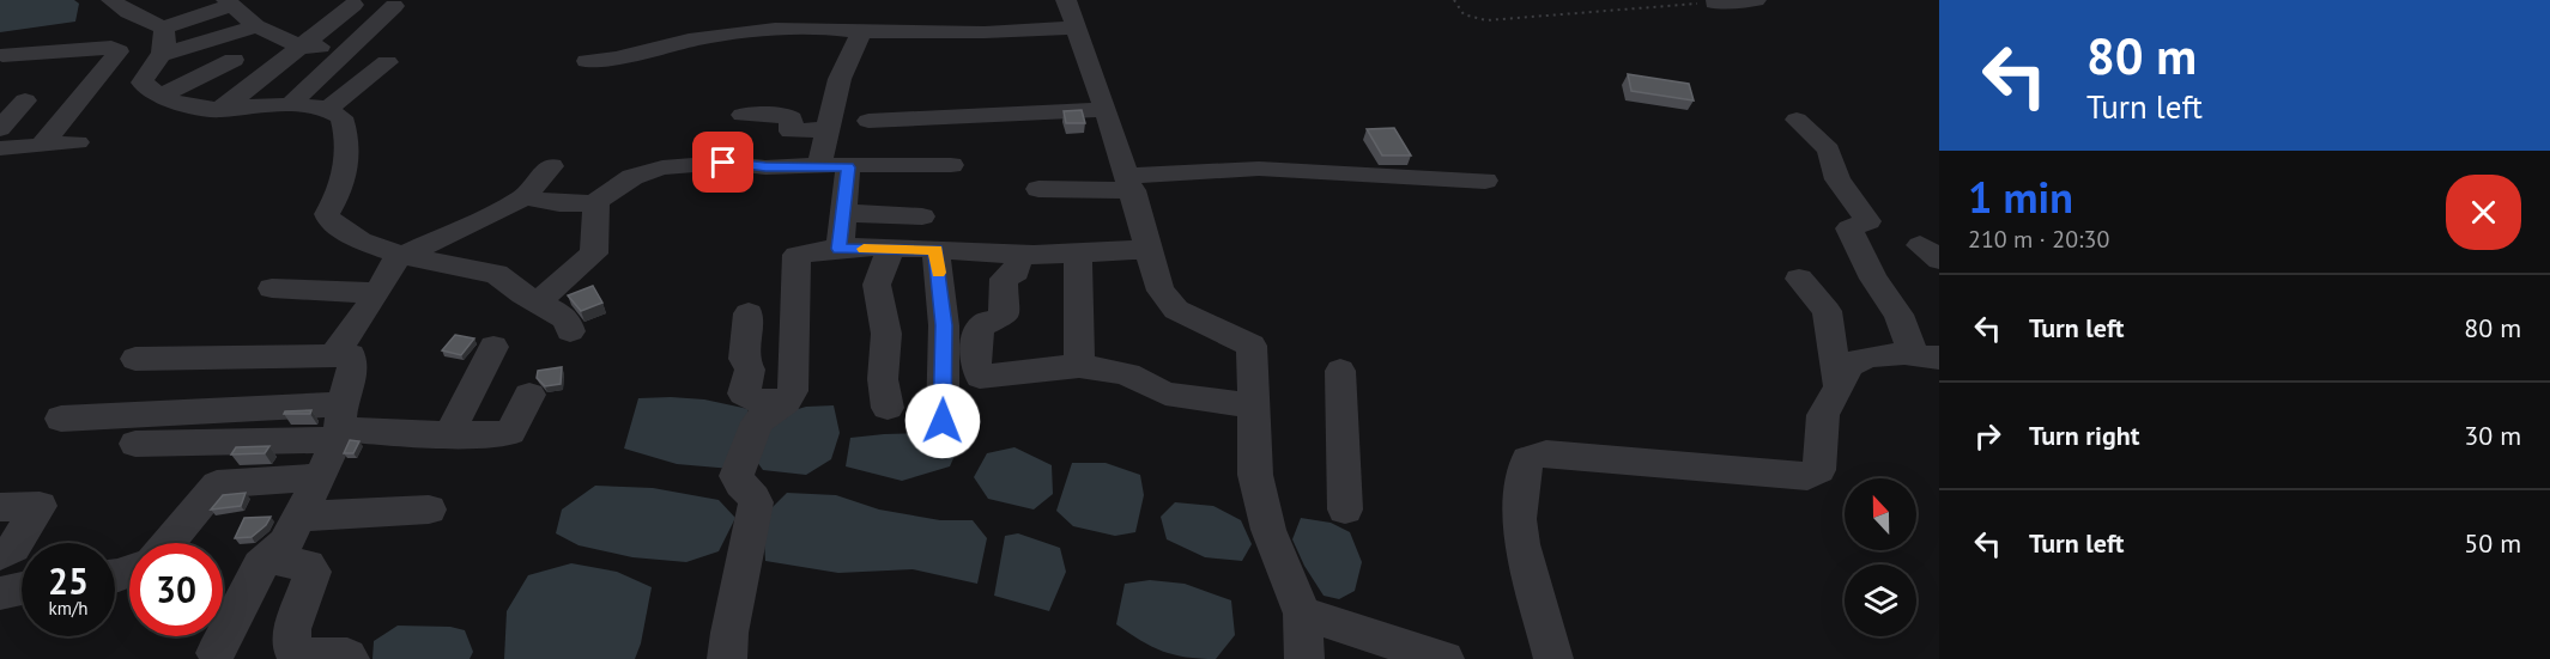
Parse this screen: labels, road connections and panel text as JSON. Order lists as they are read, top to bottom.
{
  "north": "top",
  "page": {
    "turn": ["80 m", "Turn left"],
    "heading": ["1 min", "210 m · 20:30"],
    "list": [
      {
        "name": "Turn left",
        "value": "80 m"
      },
      {
        "name": "Turn right",
        "value": "30 m"
      },
      {
        "name": "Turn left",
        "value": "50 m"
      }
    ],
    "speed": "25 km/h",
    "limit": "30"
  }
}
